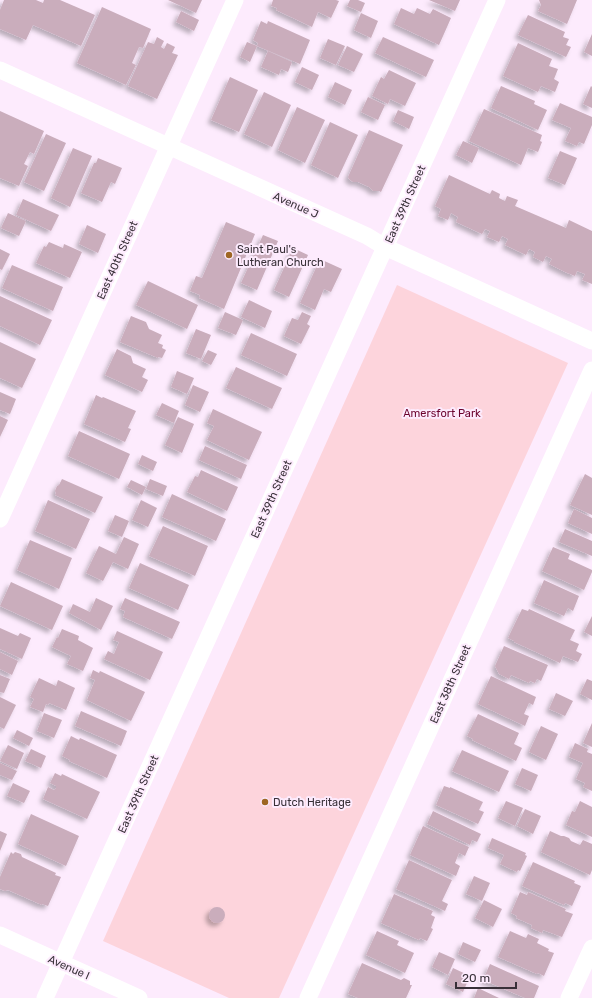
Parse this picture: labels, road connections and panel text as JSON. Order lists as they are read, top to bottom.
{
  "streets": {
    "street": [
      "East 39th Street",
      "Avenue J",
      "East 40th Street",
      "East 38th Street",
      "Avenue I"
    ]
  },
  "crossings": [
    ["East 39th Street", "Avenue J"],
    ["East 39th Street", "Avenue I"],
    ["Avenue J", "East 40th Street"]
  ],
  "parks": ["Amersfort Park"],
  "places": ["Saint Paul's Lutheran Church", "Dutch Heritage"],
  "scale_bar": "20 m"
}
